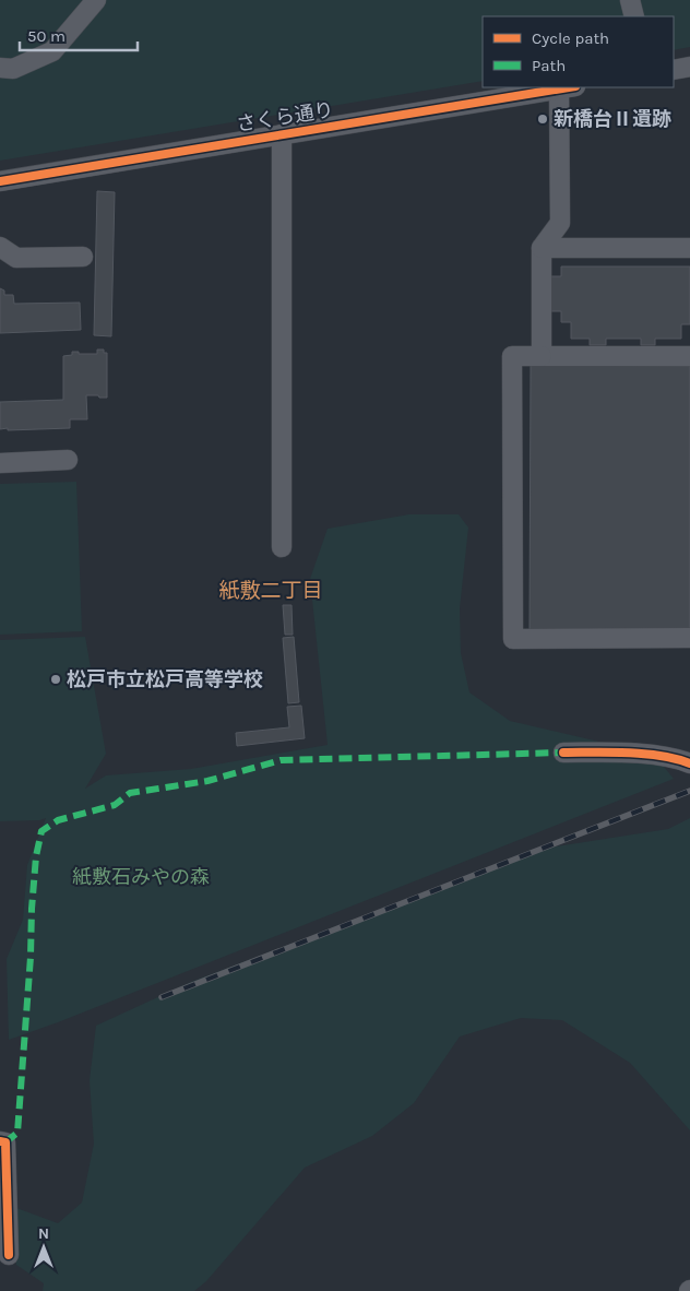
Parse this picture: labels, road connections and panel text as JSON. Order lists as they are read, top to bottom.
{
  "streets": {
    "street": ["さくら通り"]
  },
  "districts": ["紙敷二丁目"],
  "parks": ["紙敷石みやの森"],
  "places": ["新橋台Ⅱ遺跡", "松戸市立松戸高等学校"],
  "legend": ["Cycle path", "Path"],
  "scale_bar": "50 m",
  "north": "top"
}
